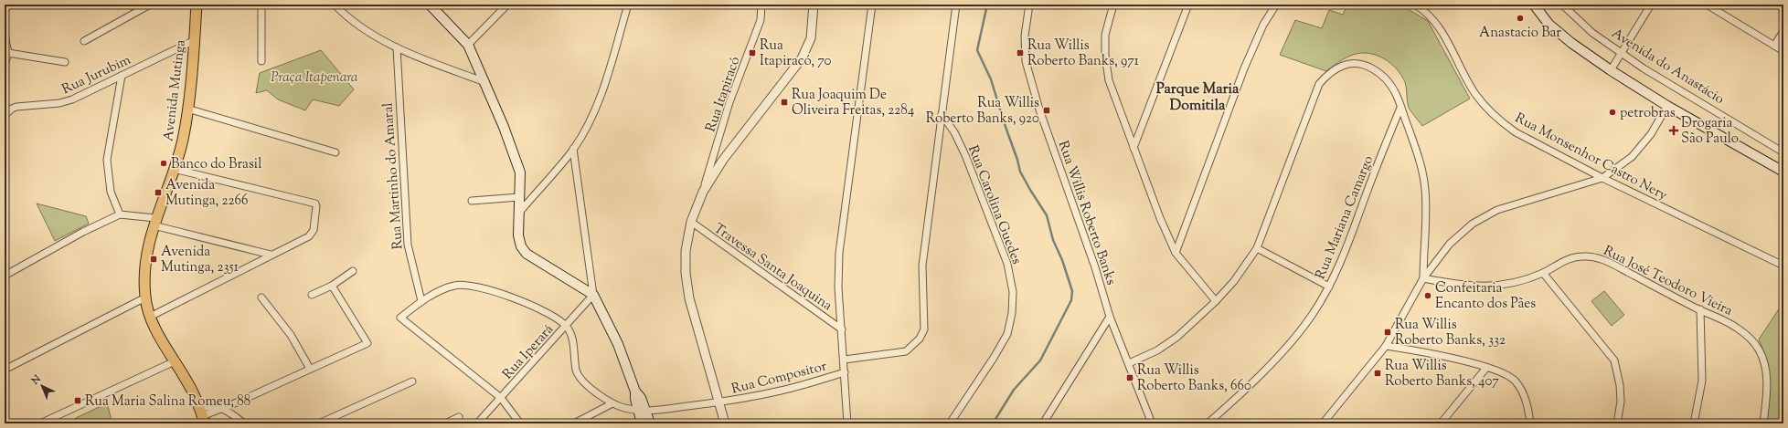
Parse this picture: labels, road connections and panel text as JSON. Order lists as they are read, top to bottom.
{
  "streets": {
    "main road": ["Avenida Mutinga"],
    "street": [
      "Avenida do Anastácio",
      "Rua Jurubim",
      "Rua Itapiracó",
      "Rua Monsenhor Castro Nery",
      "Rua Martinho do Amaral",
      "Rua Carolina Guedes",
      "Rua Willis Roberto Banks",
      "Rua Mariana Camargo",
      "Travessa Santa Joaquina",
      "Rua José Teodoro Vieira",
      "Rua Iperará",
      "Rua Compositor"
    ]
  },
  "crossings": [
    ["Rua Jurubim", "Avenida Mutinga"]
  ],
  "districts": ["Parque Maria Domitila"],
  "parks": ["Praça Itapenara"],
  "places": {
    "other": [
      "Anastacio Bar",
      "petrobras",
      "Banco do Brasil",
      "Confeitaria Encanto dos Pães"
    ],
    "transit": [
      "Rua Itapiracó, 70",
      "Rua Willis Roberto Banks, 971",
      "Rua Joaquim De Oliveira Freitas, 2284",
      "Rua Willis Roberto Banks, 920",
      "Avenida Mutinga, 2266",
      "Avenida Mutinga, 2351",
      "Rua Willis Roberto Banks, 332",
      "Rua Willis Roberto Banks, 407",
      "Rua Willis Roberto Banks, 660",
      "Rua Maria Salina Romeu, 88"
    ],
    "health": ["Drogaria São Paulo"]
  },
  "north": "top left"
}
